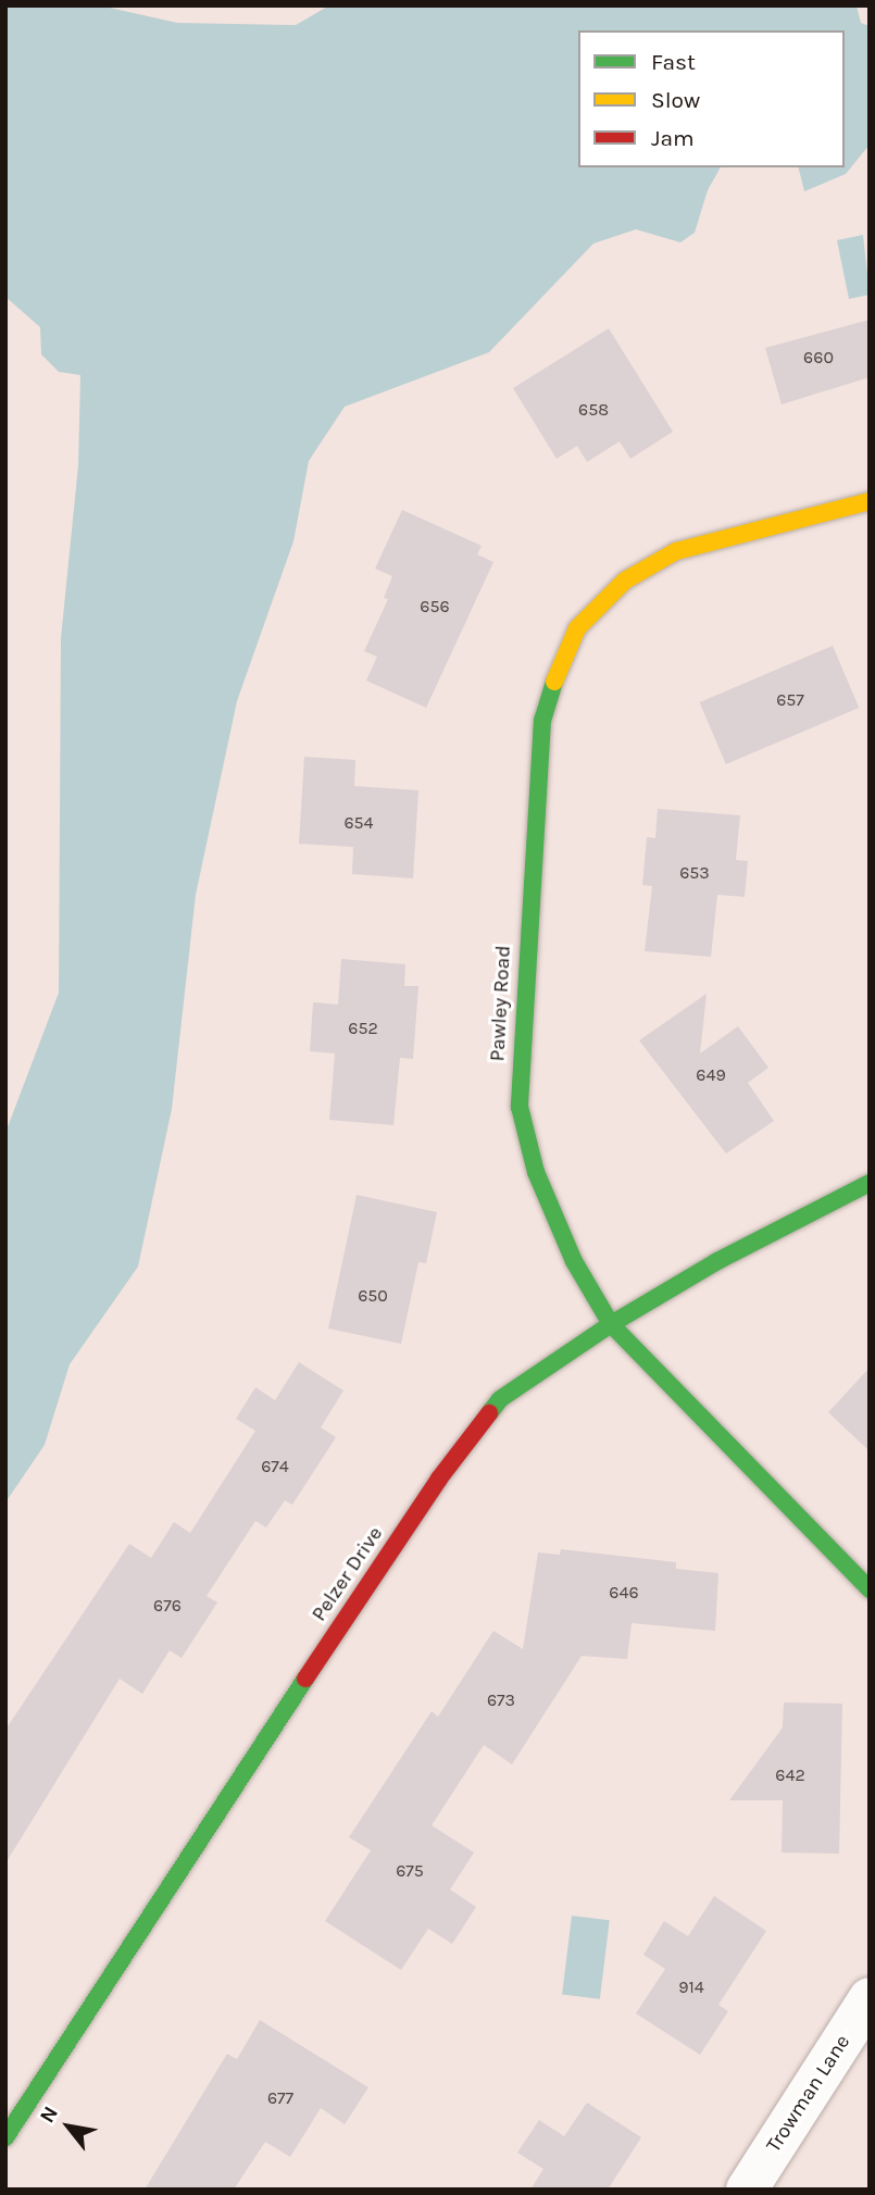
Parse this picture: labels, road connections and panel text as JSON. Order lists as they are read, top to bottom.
{
  "streets": {
    "street": ["Pawley Road", "Pelzer Drive", "Trowman Lane"]
  },
  "crossings": [
    ["Pawley Road", "Pelzer Drive"]
  ],
  "house_numbers": [
    "660",
    "658",
    "656",
    "657",
    "654",
    "653",
    "652",
    "649",
    "650",
    "674",
    "646",
    "676",
    "673",
    "642",
    "675",
    "914",
    "677"
  ],
  "legend": ["Fast", "Slow", "Jam"],
  "north": "top left"
}
